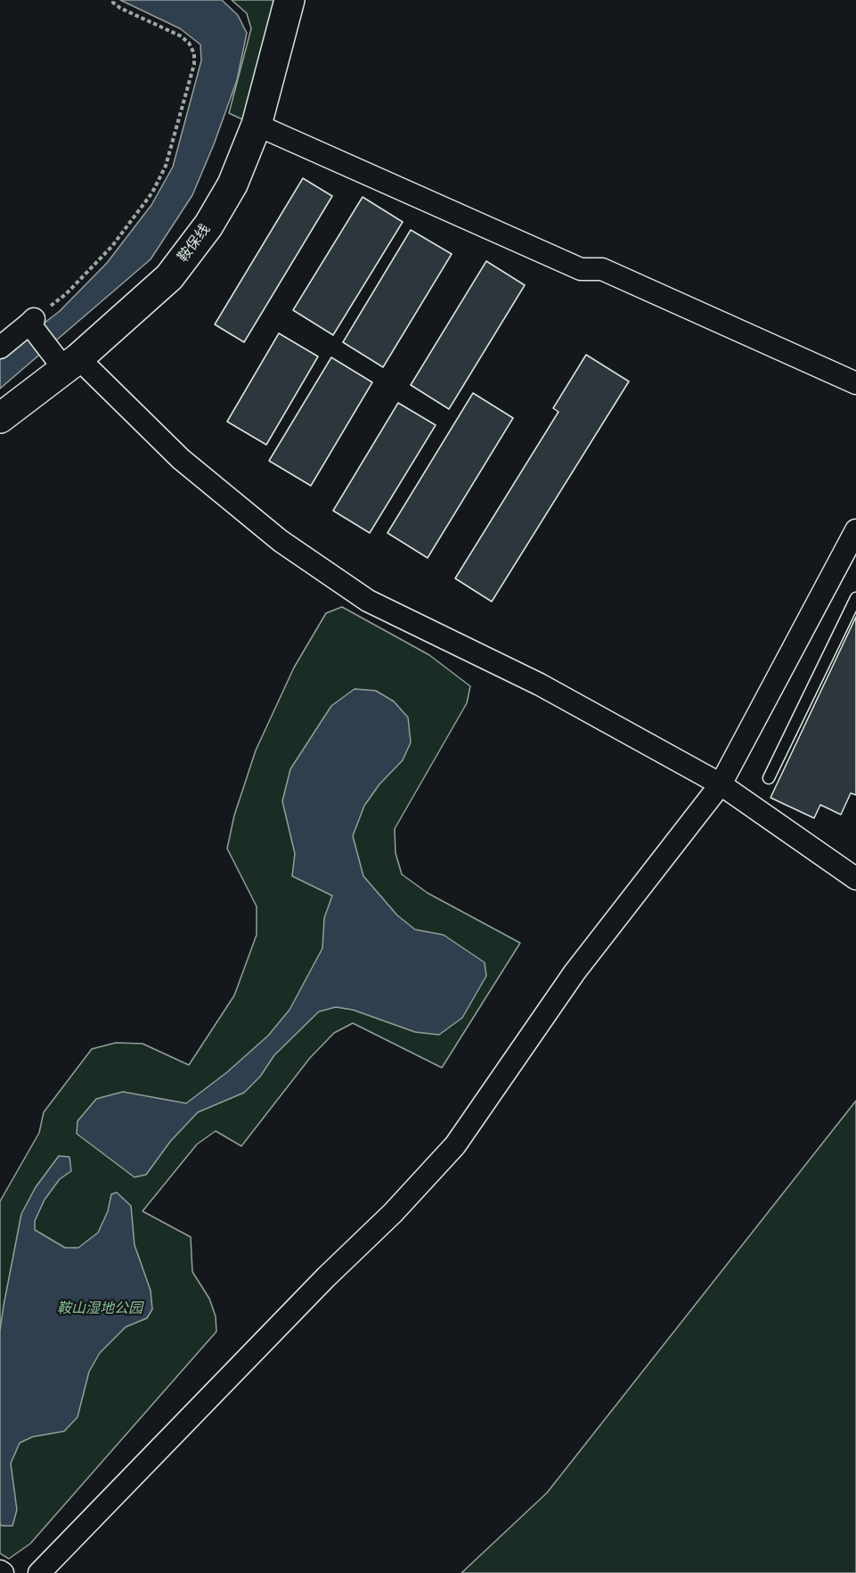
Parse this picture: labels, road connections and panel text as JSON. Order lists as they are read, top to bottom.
{
  "streets": {
    "main road": ["鞍保线"]
  },
  "parks": ["鞍山湿地公园"]
}
